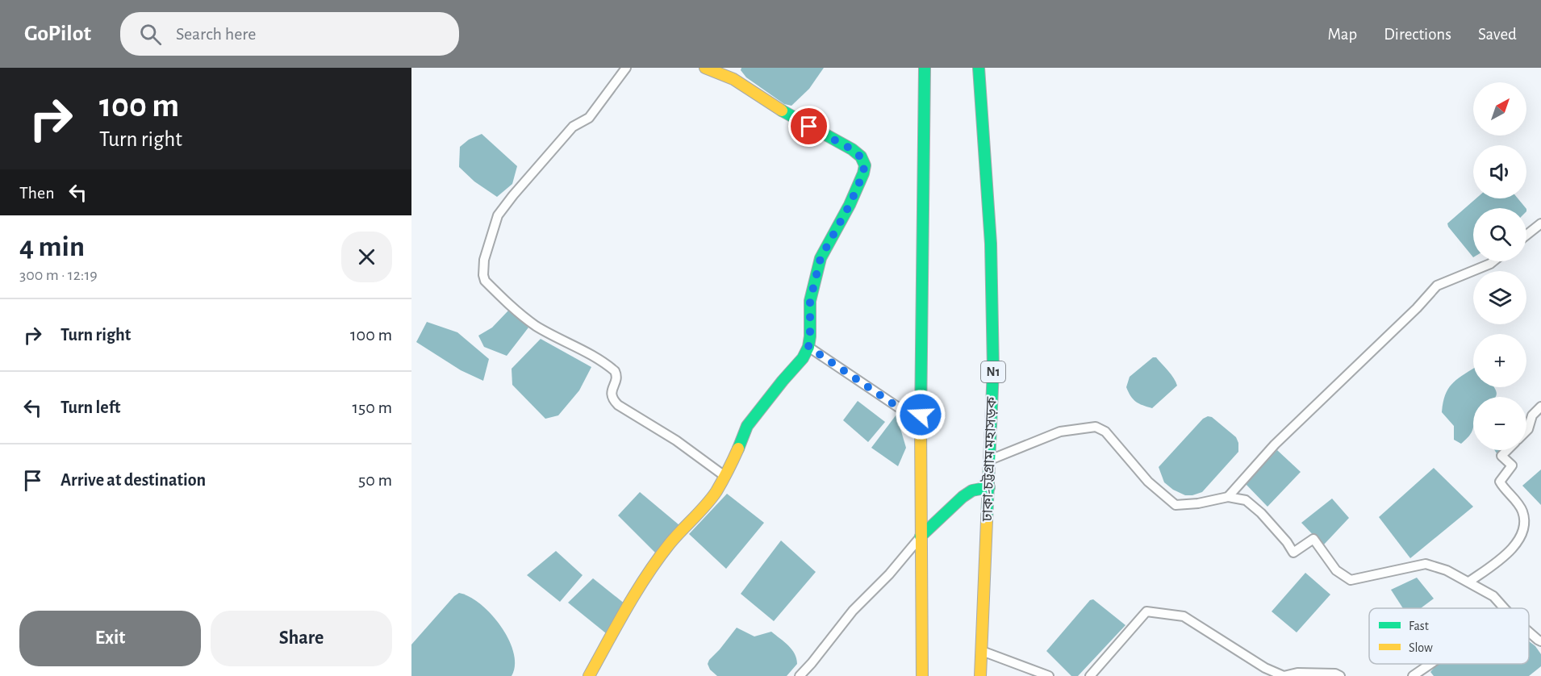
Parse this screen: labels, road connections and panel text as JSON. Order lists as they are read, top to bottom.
{
  "streets": {
    "main road": ["N1", "ঢাকা-চট্টগ্রাম মহাসড়ক"]
  },
  "legend": ["Fast", "Slow"],
  "north": "top right",
  "page": {
    "header": "GoPilot",
    "search": "Search here",
    "nav": ["Map", "Directions", "Saved"],
    "turn": ["100 m", "Turn right"],
    "map_buttons": ["+", "−"],
    "then": "Then",
    "heading": ["4 min", "300 m · 12:19"],
    "list": [
      {
        "name": "Turn right",
        "value": "100 m"
      },
      {
        "name": "Turn left",
        "value": "150 m"
      },
      {
        "name": "Arrive at destination",
        "value": "50 m"
      }
    ],
    "buttons": ["Exit", "Share"]
  }
}
